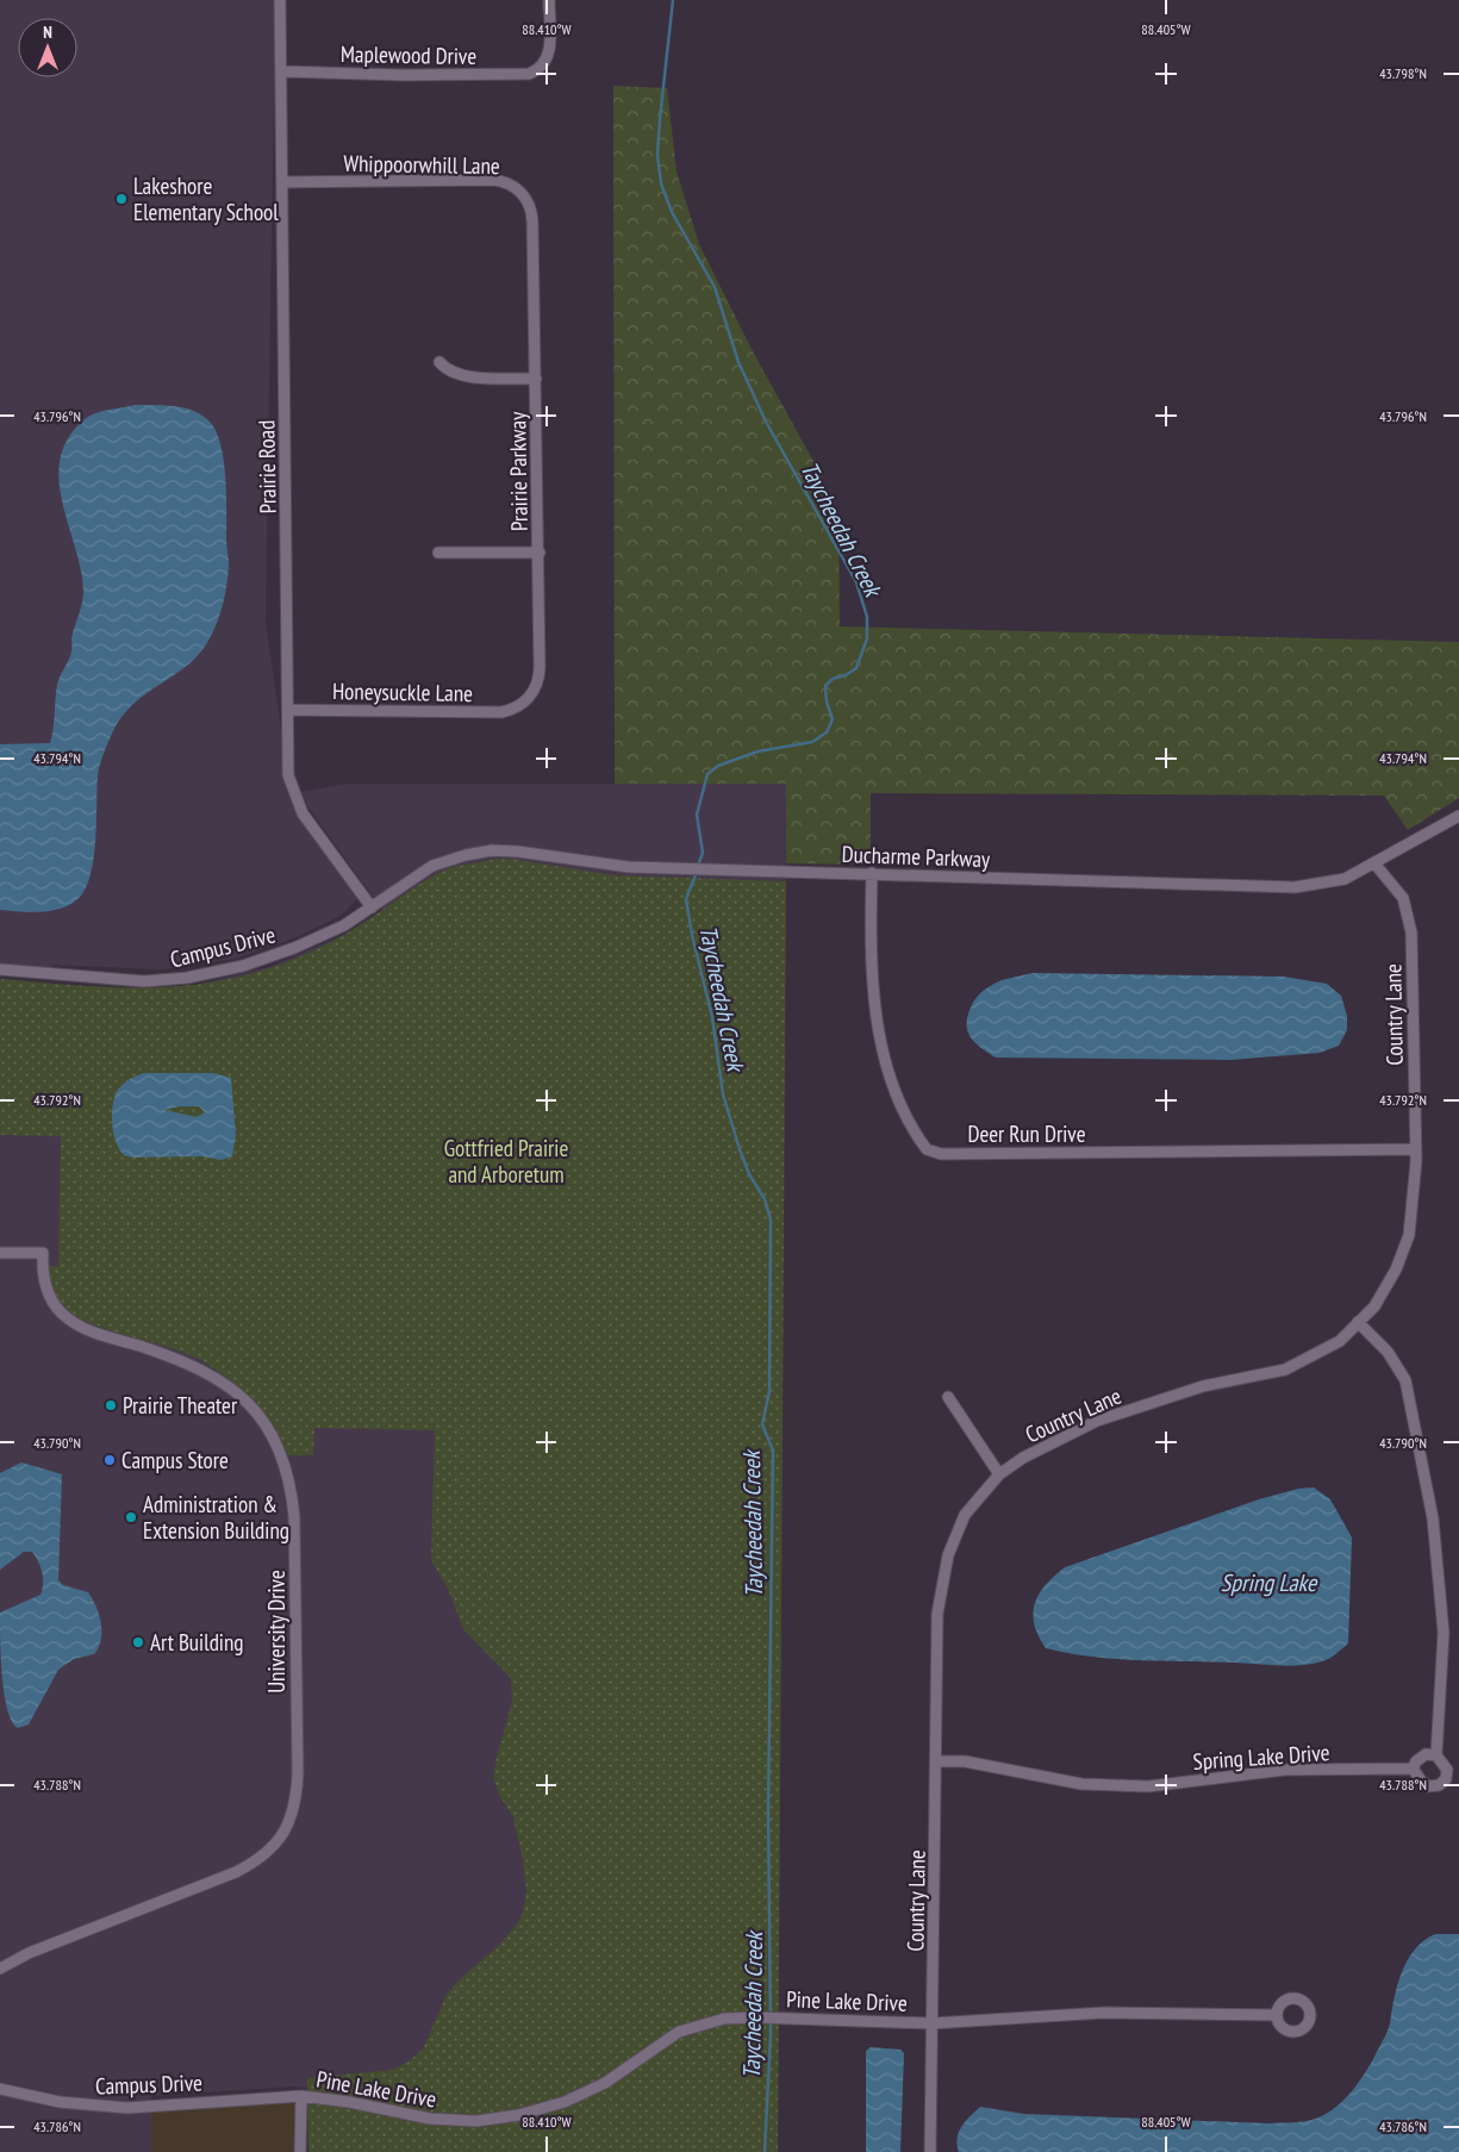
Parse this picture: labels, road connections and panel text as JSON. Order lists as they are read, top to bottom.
{
  "streets": {
    "street": [
      "Maplewood Drive",
      "Whippoorwhill Lane",
      "Prairie Road",
      "Prairie Parkway",
      "Honeysuckle Lane",
      "Ducharme Parkway",
      "Campus Drive",
      "Country Lane",
      "Deer Run Drive",
      "University Drive",
      "Spring Lake Drive",
      "Pine Lake Drive"
    ]
  },
  "crossings": [
    ["Maplewood Drive", "Prairie Road"],
    ["Whippoorwhill Lane", "Prairie Road"],
    ["Whippoorwhill Lane", "Prairie Parkway"],
    ["Prairie Road", "Honeysuckle Lane"],
    ["Prairie Road", "Ducharme Parkway"],
    ["Prairie Road", "Campus Drive"],
    ["Prairie Parkway", "Honeysuckle Lane"],
    ["Ducharme Parkway", "Campus Drive"],
    ["Ducharme Parkway", "Country Lane"],
    ["Ducharme Parkway", "Deer Run Drive"],
    ["Campus Drive", "Pine Lake Drive"],
    ["Country Lane", "Deer Run Drive"],
    ["Country Lane", "Spring Lake Drive"],
    ["Country Lane", "Pine Lake Drive"]
  ],
  "water": ["Taycheedah Creek", "Spring Lake"],
  "parks": ["Gottfried Prairie and Arboretum"],
  "places": [
    "Lakeshore Elementary School",
    "Prairie Theater",
    "Campus Store",
    "Administration & Extension Building",
    "Art Building"
  ],
  "north": "top",
  "coordinates": [
    "88.410°W",
    "88.405°W",
    "43.798°N",
    "43.796°N",
    "43.794°N",
    "43.792°N",
    "43.790°N",
    "43.788°N",
    "43.786°N"
  ]
}
